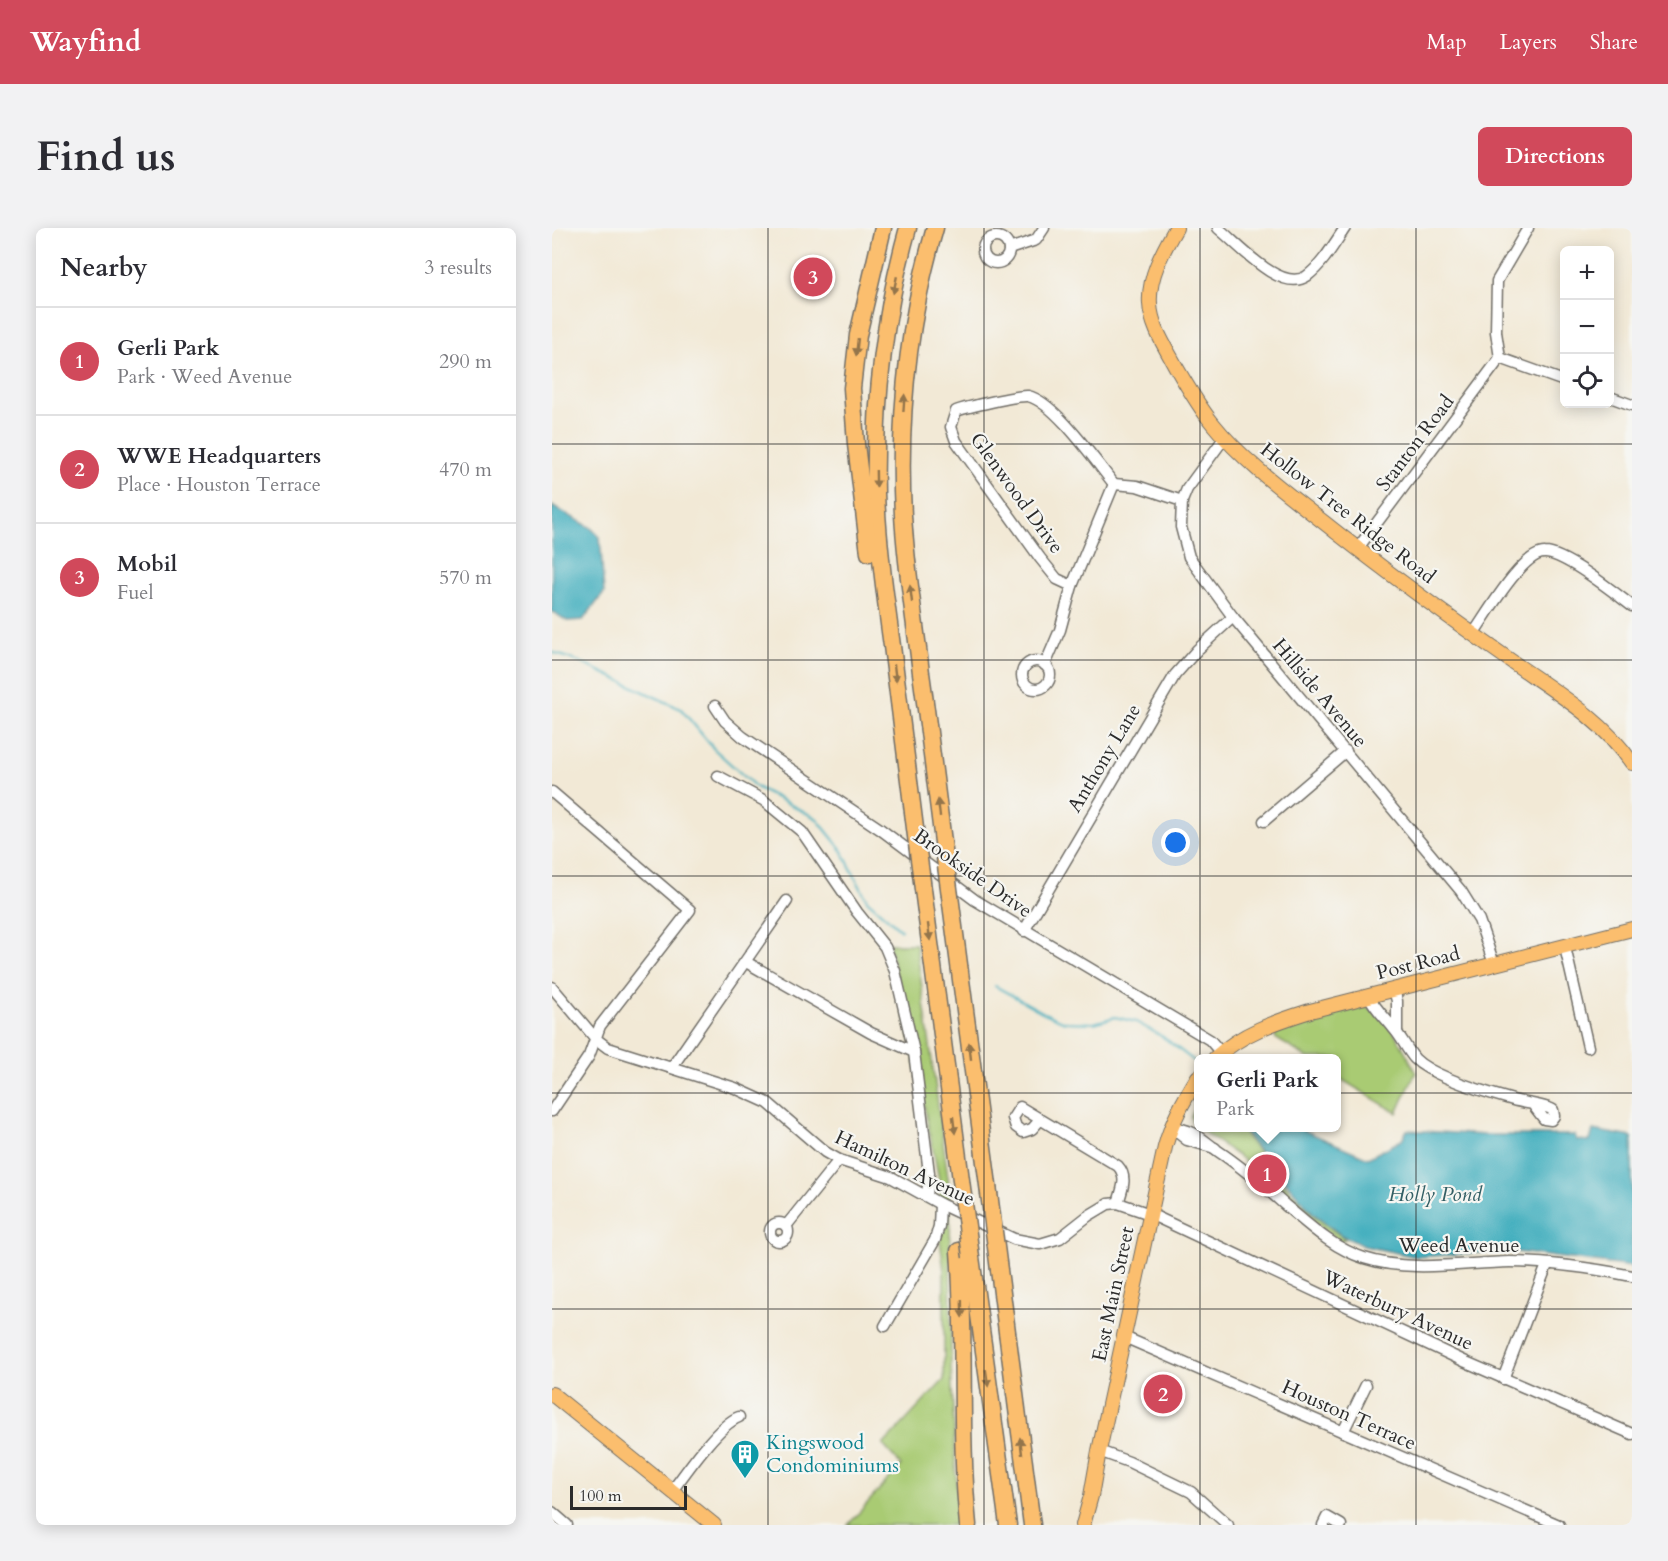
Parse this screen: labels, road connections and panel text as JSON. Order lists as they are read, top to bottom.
{
  "streets": {
    "main road": ["Hollow Tree Ridge Road", "Post Road", "East Main Street"],
    "street": [
      "Stanton Road",
      "Glenwood Drive",
      "Hillside Avenue",
      "Anthony Lane",
      "Brookside Drive",
      "Hamilton Avenue",
      "Weed Avenue",
      "Waterbury Avenue",
      "Houston Terrace"
    ]
  },
  "crossings": [
    ["Stanton Road", "Hollow Tree Ridge Road"],
    ["Hillside Avenue", "Anthony Lane"],
    ["Hillside Avenue", "Post Road"],
    ["Anthony Lane", "Brookside Drive"],
    ["Weed Avenue", "East Main Street"],
    ["East Main Street", "Waterbury Avenue"],
    ["East Main Street", "Houston Terrace"]
  ],
  "water": ["Holly Pond"],
  "places": {
    "building": ["Kingswood Condominiums"]
  },
  "scale_bar": "100 m",
  "page": {
    "header": "Wayfind",
    "nav": ["Map", "Layers", "Share"],
    "buttons": "Directions",
    "title": "Find us",
    "heading": ["Nearby", "3 results"],
    "map_buttons": ["+", "−"],
    "pins": ["3", "1", "2"],
    "list": [
      {
        "mark": "1",
        "name": "Gerli Park",
        "note": "Park · Weed Avenue",
        "value": "290 m"
      },
      {
        "mark": "2",
        "name": "WWE Headquarters",
        "note": "Place · Houston Terrace",
        "value": "470 m"
      },
      {
        "mark": "3",
        "name": "Mobil",
        "note": "Fuel",
        "value": "570 m"
      }
    ],
    "popup": ["Gerli Park", "Park"],
    "scale": "100 m"
  }
}
